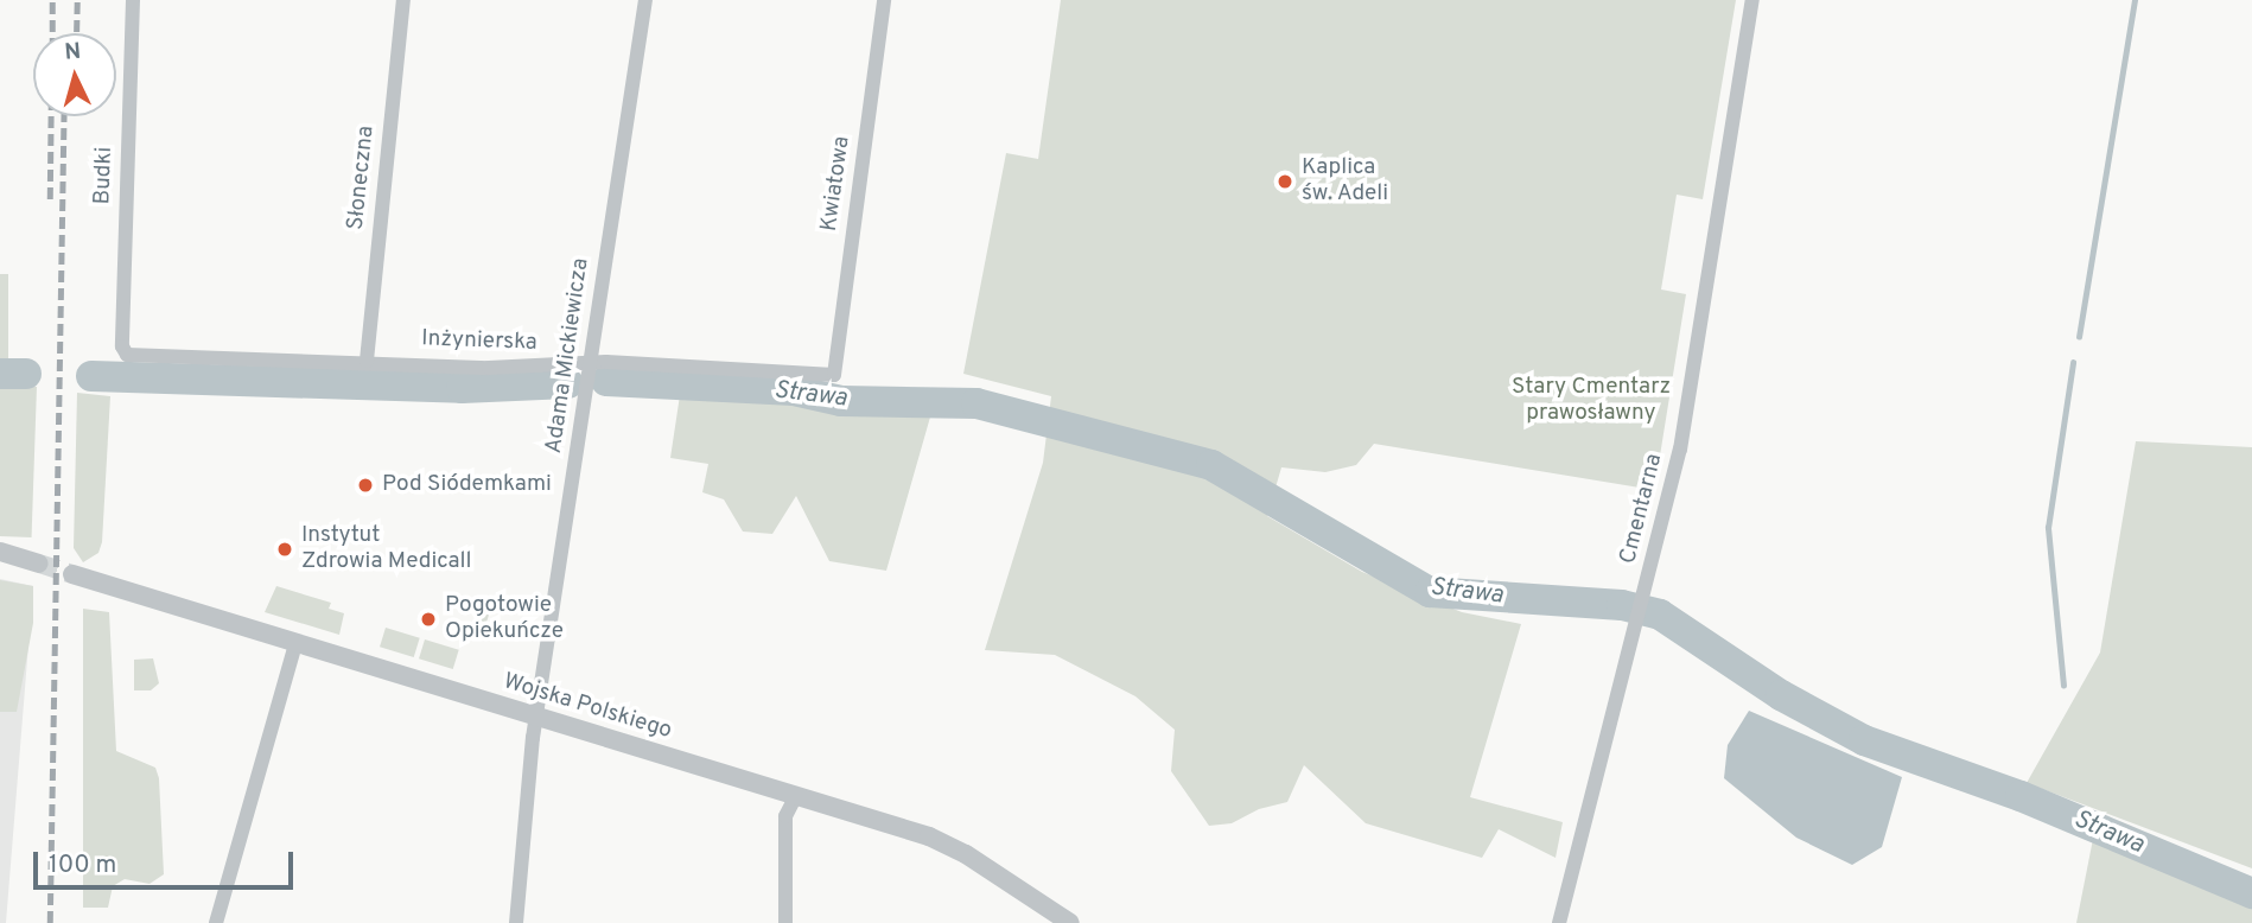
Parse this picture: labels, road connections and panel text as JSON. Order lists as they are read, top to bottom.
{
  "streets": {
    "street": [
      "Budki",
      "Słoneczna",
      "Kwiatowa",
      "Inżynierska",
      "Adama Mickiewicza",
      "Cmentarna",
      "Wojska Polskiego"
    ]
  },
  "crossings": [
    ["Budki", "Inżynierska"],
    ["Słoneczna", "Inżynierska"],
    ["Kwiatowa", "Inżynierska"],
    ["Inżynierska", "Adama Mickiewicza"],
    ["Adama Mickiewicza", "Wojska Polskiego"]
  ],
  "water": ["Strawa"],
  "parks": ["Stary Cmentarz prawosławny"],
  "places": [
    "Kaplica św. Adeli",
    "Pod Siódemkami",
    "Instytut Zdrowia Medicall",
    "Pogotowie Opiekuńcze"
  ],
  "scale_bar": "100 m",
  "north": "top"
}
